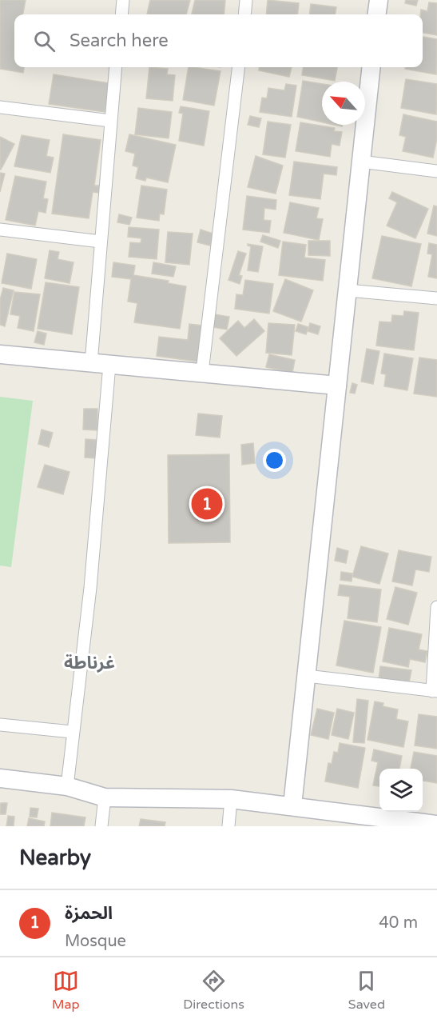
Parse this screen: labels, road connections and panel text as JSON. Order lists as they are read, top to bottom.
{
  "districts": ["غرناطة"],
  "north": "top left",
  "page": {
    "search": "Search here",
    "pins": "1",
    "heading": "Nearby",
    "list": [
      {
        "mark": "1",
        "name": "الحمزة",
        "note": "Mosque",
        "value": "40 m"
      }
    ],
    "nav": ["Map", "Directions", "Saved"]
  }
}
